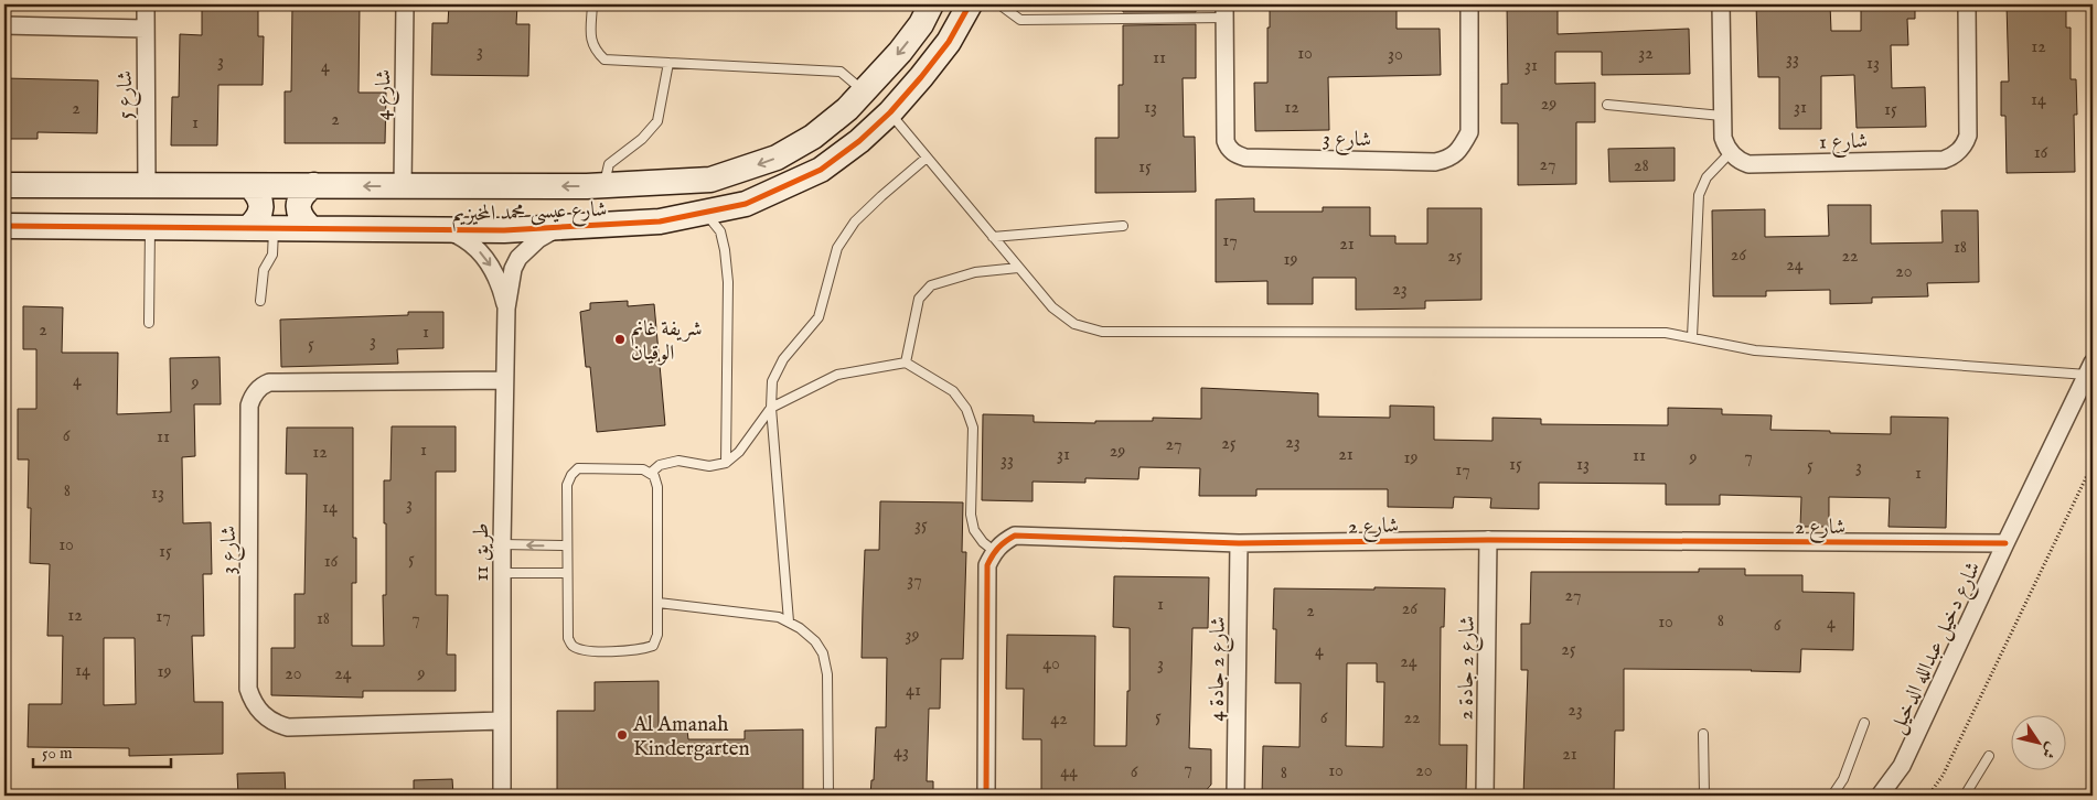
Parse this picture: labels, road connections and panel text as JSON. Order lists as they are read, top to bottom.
{
  "streets": {
    "street": [
      "شارع 5",
      "شارع 4",
      "شارع 3",
      "شارع 1",
      "شارع عيسى محمد المخيزيم",
      "شارع 2",
      "طريق 11",
      "شارع دخيل عبدالله الدخيل",
      "شارع 2 جادة 2",
      "شارع 2 جادة 4"
    ]
  },
  "crossings": [
    ["شارع 5", "شارع عيسى محمد المخيزيم"],
    ["شارع 4", "شارع عيسى محمد المخيزيم"],
    ["شارع 3", "طريق 11"],
    ["شارع عيسى محمد المخيزيم", "طريق 11"],
    ["شارع 2", "شارع دخيل عبدالله الدخيل"],
    ["شارع 2", "شارع 2 جادة 2"],
    ["شارع 2", "شارع 2 جادة 4"]
  ],
  "places": ["شريفة غانم الوقيان", "Al Amanah Kindergarten"],
  "house_numbers": [
    "12",
    "3",
    "10",
    "32",
    "30",
    "11",
    "33",
    "3",
    "13",
    "31",
    "4",
    "14",
    "29",
    "13",
    "12",
    "31",
    "2",
    "15",
    "2",
    "1",
    "16",
    "27",
    "28",
    "15",
    "17",
    "21",
    "18",
    "26",
    "25",
    "22",
    "19",
    "24",
    "20",
    "23",
    "2",
    "1",
    "3",
    "5",
    "4",
    "9",
    "6",
    "11",
    "23",
    "25",
    "27",
    "1",
    "29",
    "12",
    "31",
    "21",
    "11",
    "7",
    "19",
    "9",
    "33",
    "15",
    "13",
    "5",
    "3",
    "17",
    "1",
    "8",
    "13",
    "3",
    "14",
    "35",
    "10",
    "15",
    "5",
    "16",
    "37",
    "27",
    "1",
    "26",
    "2",
    "12",
    "17",
    "18",
    "7",
    "8",
    "10",
    "4",
    "6",
    "39",
    "25",
    "4",
    "24",
    "40",
    "3",
    "14",
    "19",
    "20",
    "24",
    "9",
    "41",
    "23",
    "5",
    "6",
    "22",
    "42",
    "43",
    "21",
    "7",
    "10",
    "20",
    "44",
    "6",
    "8"
  ],
  "scale_bar": "50 m",
  "north": "bottom right"
}
